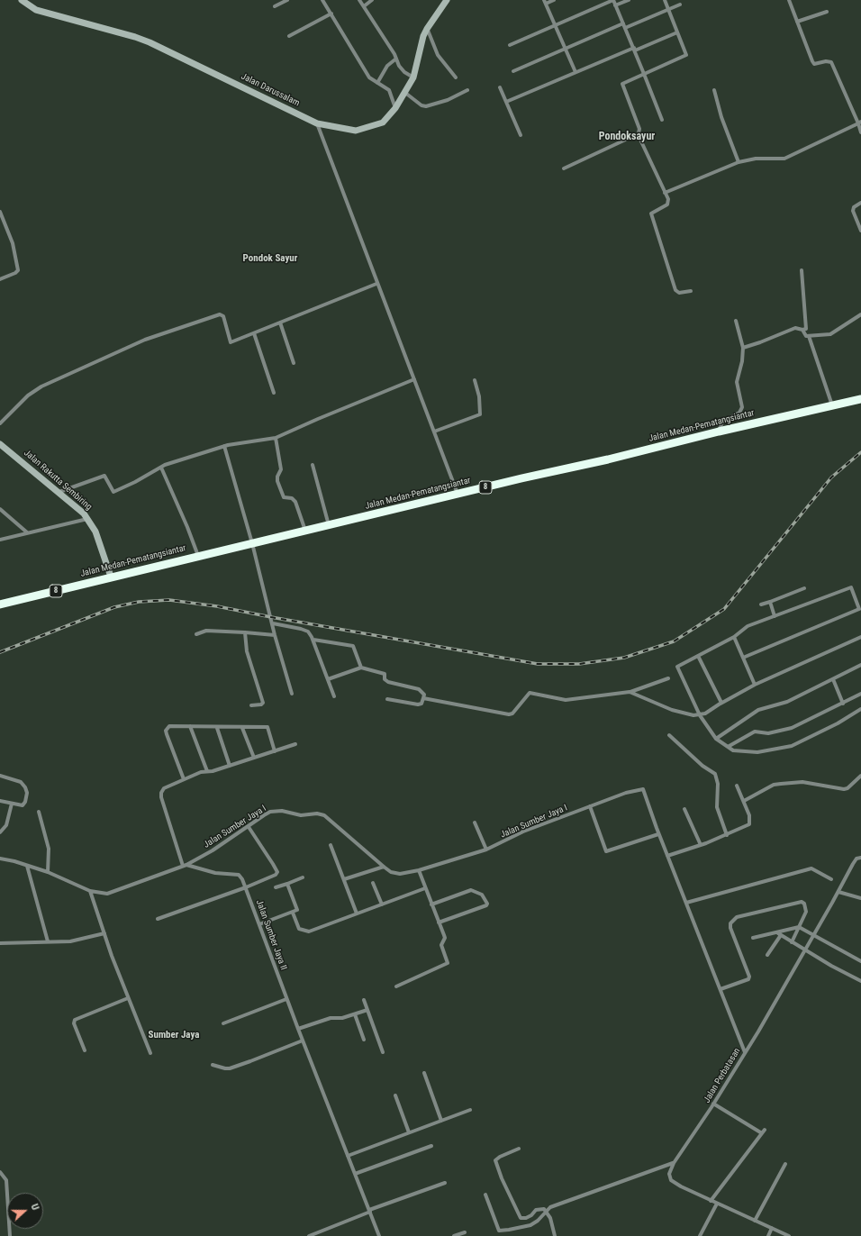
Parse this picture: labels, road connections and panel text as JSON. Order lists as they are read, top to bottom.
{
  "streets": {
    "highway": ["Jalan Medan-Pematangsiantar", "8"],
    "street": [
      "Jalan Darussalam",
      "Jalan Rakutta Sembiring",
      "Jalan Sumber Jaya I",
      "Jalan Sumber Jaya II",
      "Jalan Perbatasan"
    ]
  },
  "crossings": [
    ["Jalan Medan-Pematangsiantar", "Jalan Rakutta Sembiring"],
    ["Jalan Sumber Jaya I", "Jalan Sumber Jaya II"],
    ["Jalan Sumber Jaya I", "Jalan Perbatasan"]
  ],
  "districts": ["Pondoksayur", "Pondok Sayur", "Sumber Jaya"],
  "north": "right"
}
